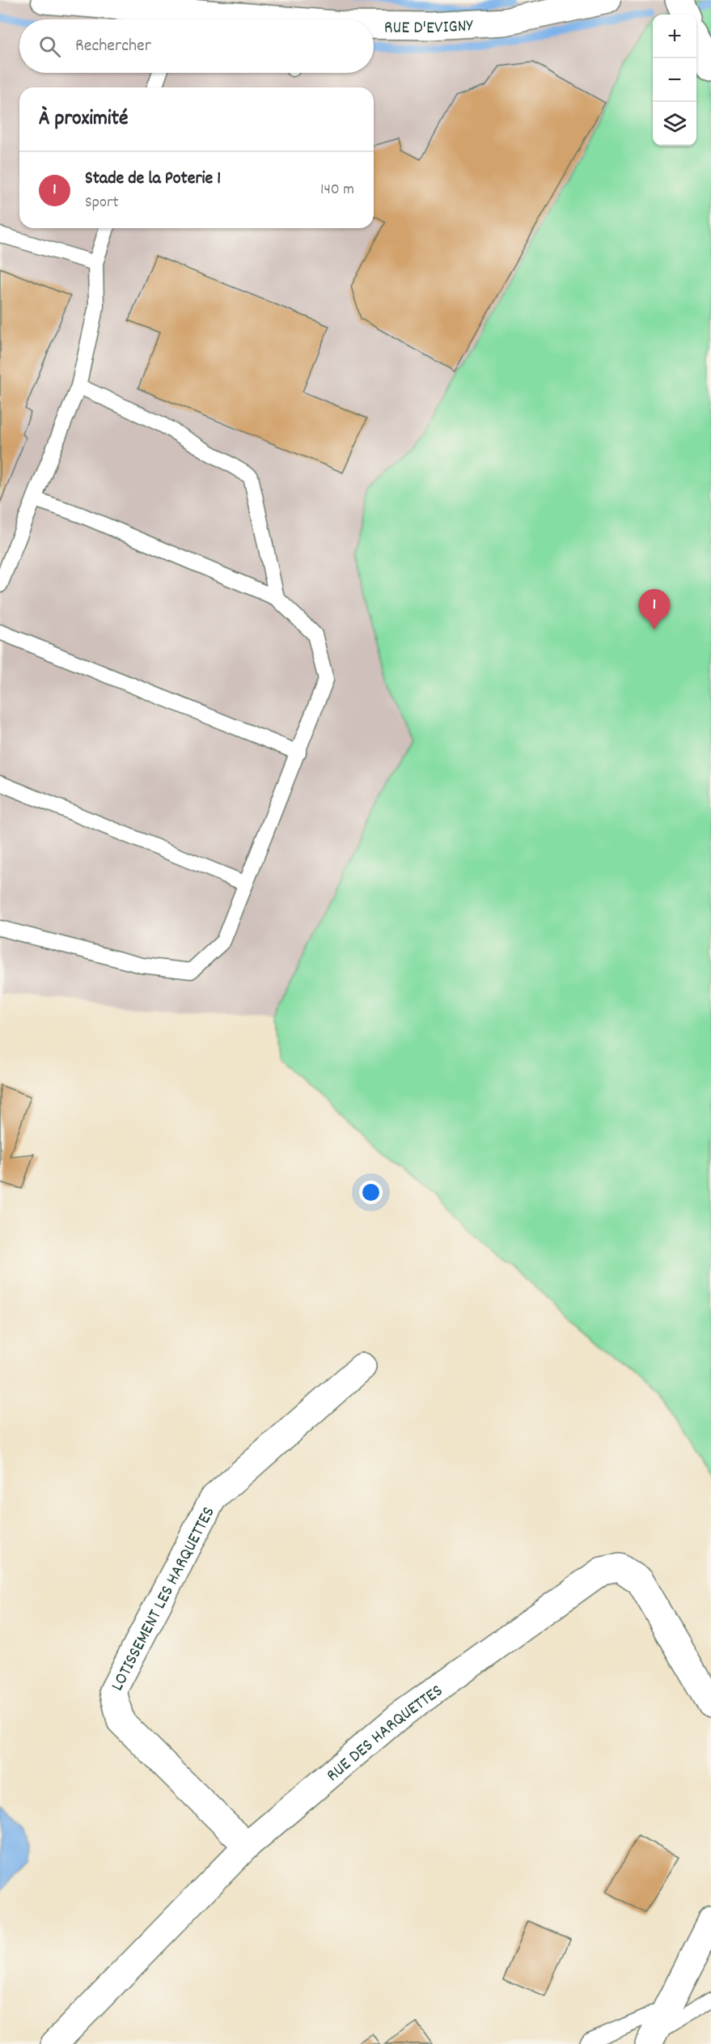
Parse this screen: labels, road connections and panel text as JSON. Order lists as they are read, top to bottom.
{
  "streets": {
    "street": ["RUE D'EVIGNY", "LOTISSEMENT LES HARQUETTES", "RUE DES HARQUETTES"]
  },
  "crossings": [
    ["LOTISSEMENT LES HARQUETTES", "RUE DES HARQUETTES"]
  ],
  "page": {
    "map_buttons": ["+", "−"],
    "search": "Rechercher",
    "heading": "À proximité",
    "list": [
      {
        "mark": "1",
        "name": "Stade de la Poterie 1",
        "note": "Sport",
        "value": "140 m"
      }
    ],
    "pins": "1"
  }
}
